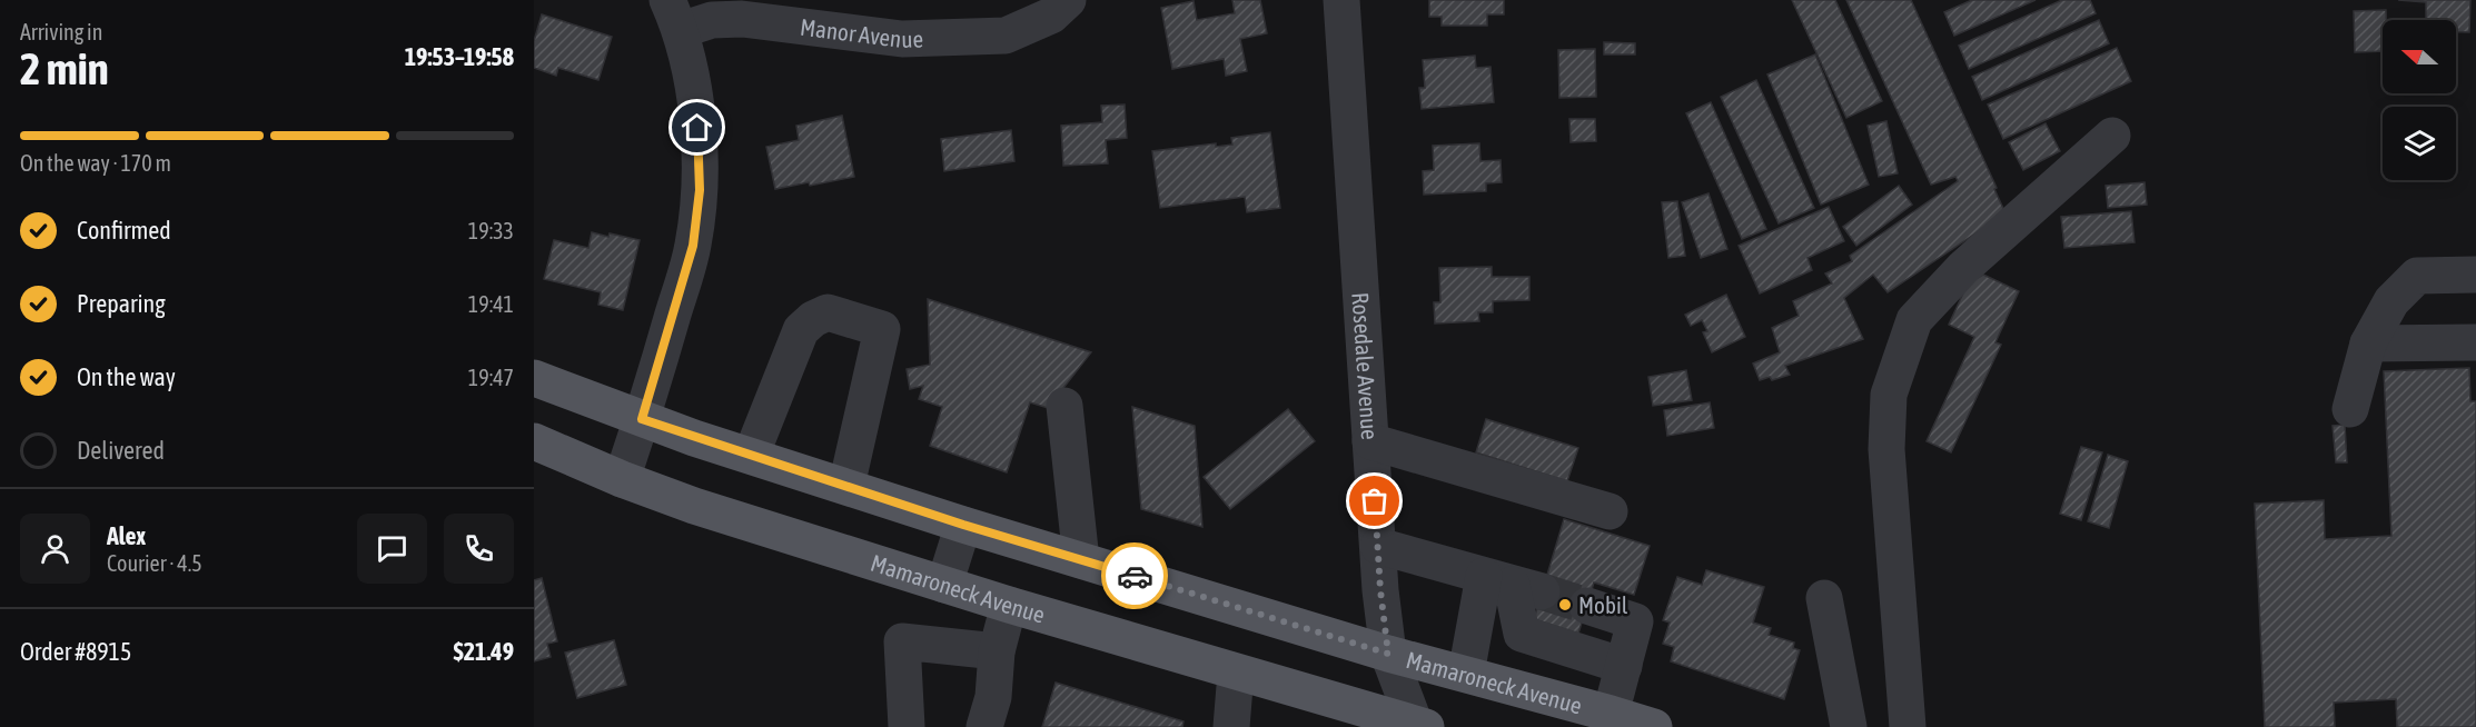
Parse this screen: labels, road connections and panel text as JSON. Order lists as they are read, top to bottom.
{
  "streets": {
    "main road": ["Mamaroneck Avenue"],
    "street": ["Manor Avenue", "Rosedale Avenue"]
  },
  "crossings": [
    ["Rosedale Avenue", "Mamaroneck Avenue"]
  ],
  "places": ["Mobil"],
  "north": "left",
  "page": {
    "heading": ["2 min", "Arriving in", "19:53–19:58"],
    "panel": [
      "Alex",
      "Courier · 4.5",
      "Order #8915",
      "$21.49"
    ],
    "bar": "On the way · 170 m",
    "list": [
      ["Confirmed", "19:33"],
      ["Preparing", "19:41"],
      ["On the way", "19:47"],
      "Delivered"
    ]
  }
}
